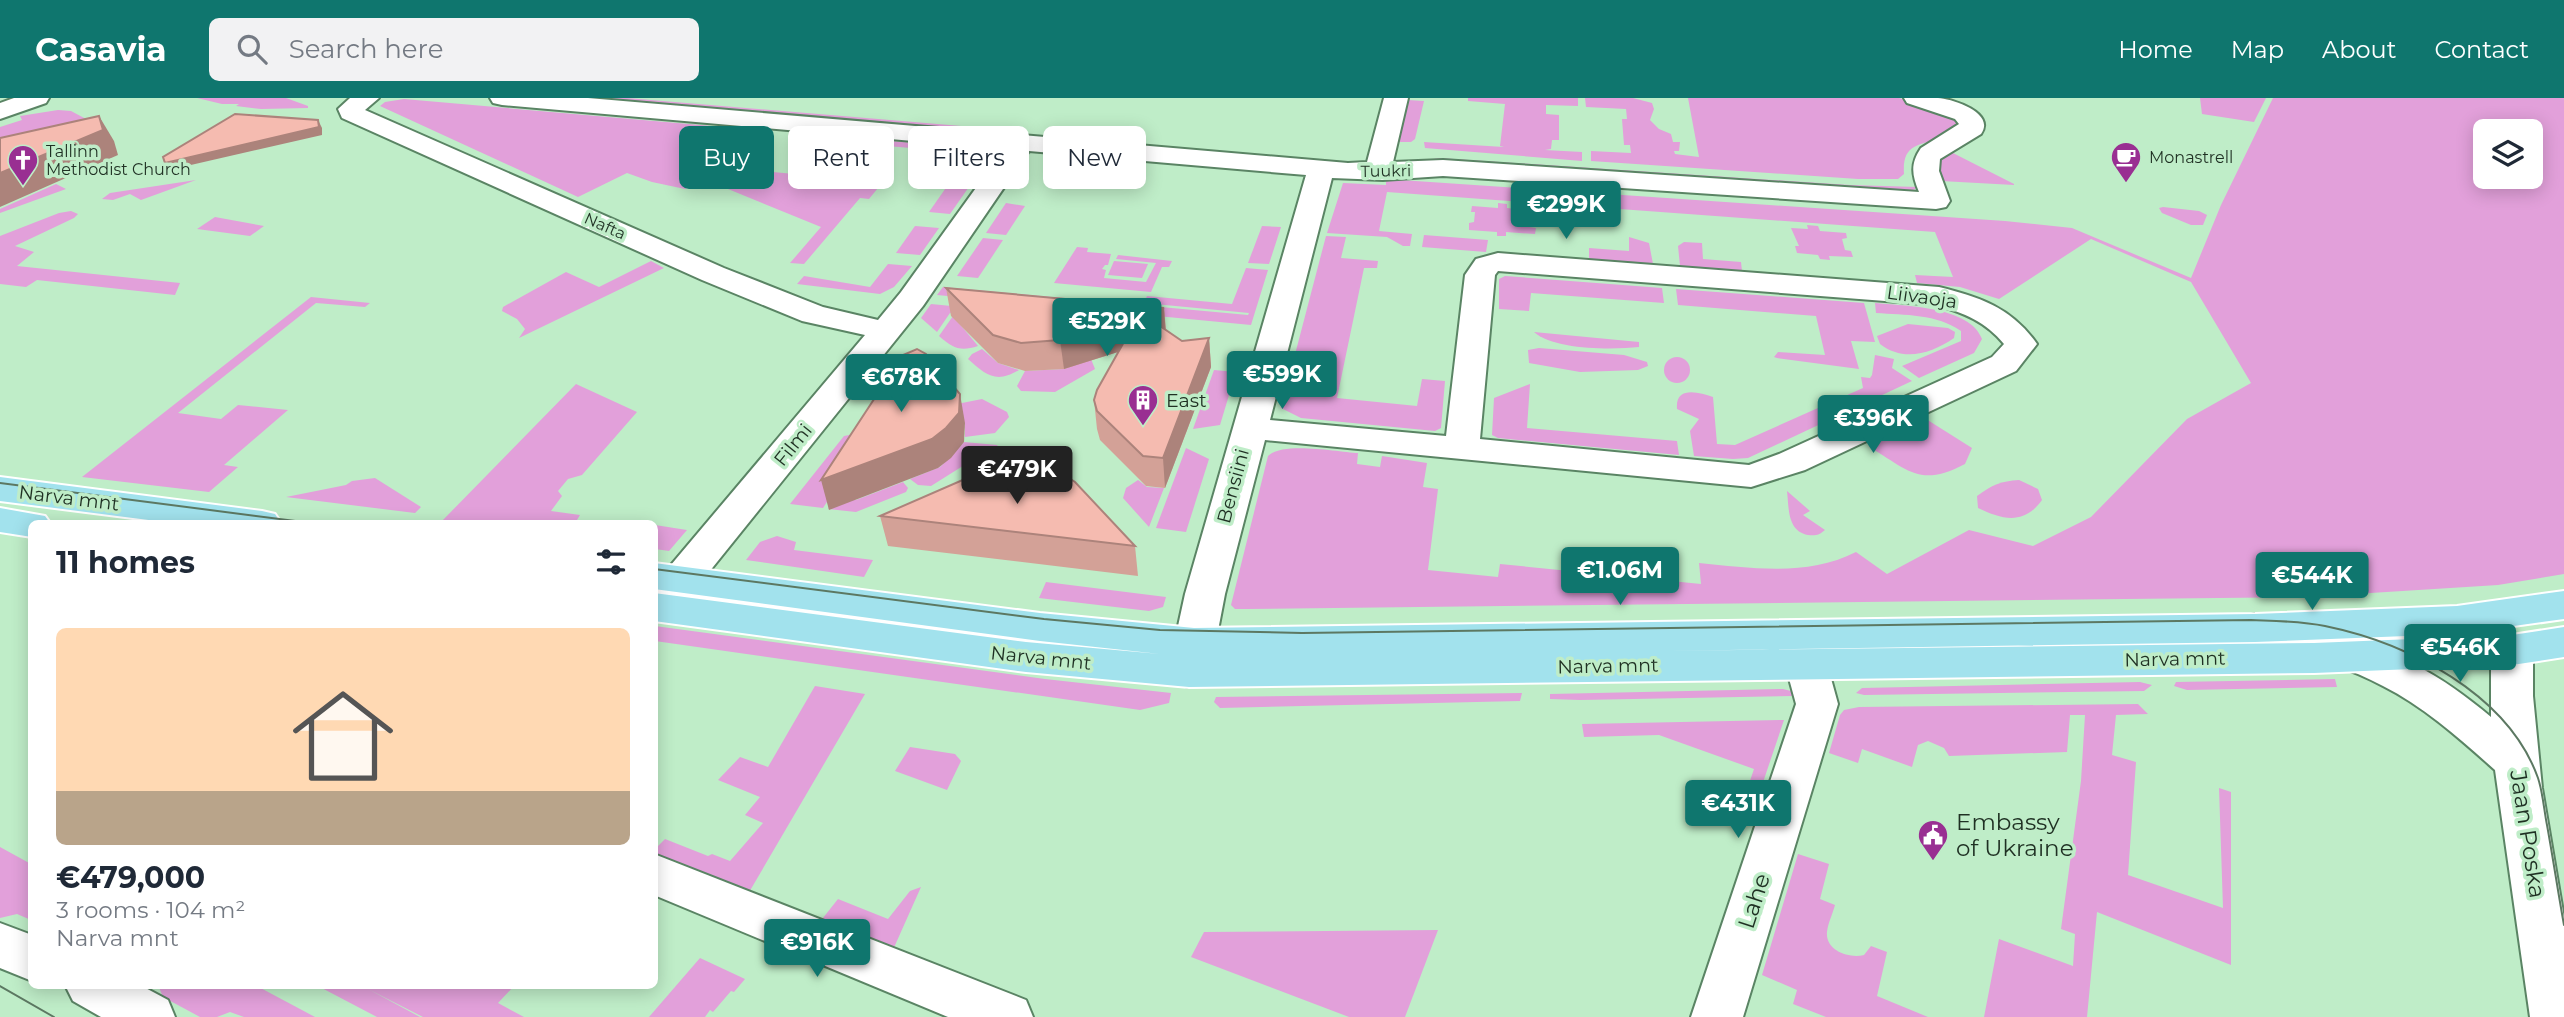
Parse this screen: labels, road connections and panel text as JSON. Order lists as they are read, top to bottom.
{
  "streets": {
    "main road": ["Narva mnt"],
    "street": [
      "Tuukri",
      "Nafta",
      "Liivaoja",
      "Filmi",
      "Bensiini",
      "Jaan Poska",
      "Lahe"
    ]
  },
  "crossings": [
    ["Tuukri", "Bensiini"],
    ["Nafta", "Filmi"],
    ["Liivaoja", "Bensiini"],
    ["Filmi", "Narva mnt"],
    ["Bensiini", "Narva mnt"],
    ["Narva mnt", "Jaan Poska"],
    ["Narva mnt", "Lahe"]
  ],
  "places": {
    "cafe": ["Monastrell"],
    "church": ["Tallinn Methodist Church"],
    "building": ["East"],
    "public building": ["Embassy of Ukraine"]
  },
  "page": {
    "header": "Casavia",
    "search": "Search here",
    "nav": [
      "Home",
      "Map",
      "About",
      "Contact"
    ],
    "chip": [
      "Buy",
      "Rent",
      "Filters",
      "New"
    ],
    "price": [
      "€299K",
      "€529K",
      "€599K",
      "€678K",
      "€396K",
      "€479K",
      "€1.06M",
      "€544K",
      "€546K",
      "€431K",
      "€916K"
    ],
    "heading": "11 homes",
    "list": [
      {
        "name": "€479,000",
        "note": "3 rooms · 104 m² · Narva mnt"
      }
    ]
  }
}
